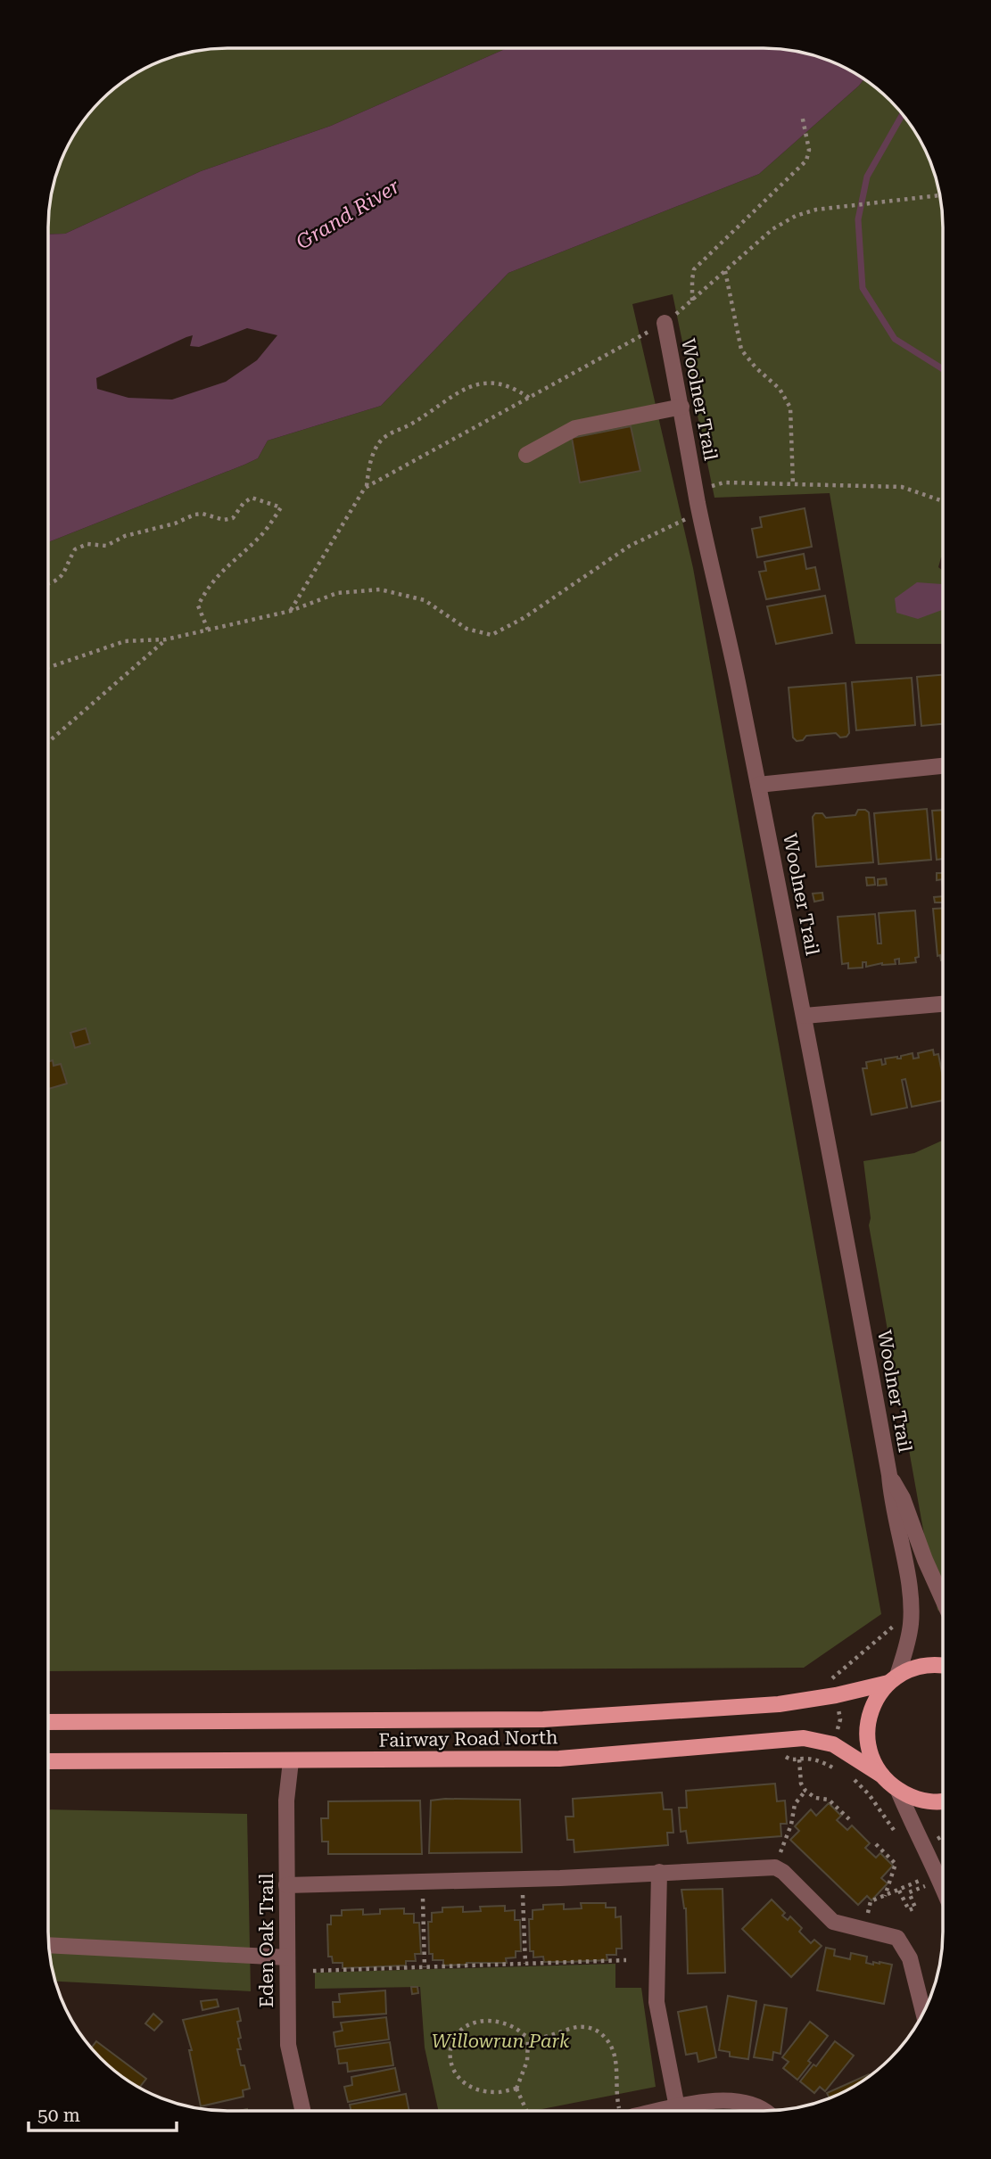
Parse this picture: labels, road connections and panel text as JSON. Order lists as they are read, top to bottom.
{
  "streets": {
    "main road": ["Fairway Road North"],
    "street": ["Woolner Trail", "Eden Oak Trail"]
  },
  "crossings": [
    ["Woolner Trail", "Fairway Road North"],
    ["Fairway Road North", "Eden Oak Trail"]
  ],
  "water": ["Grand River"],
  "parks": ["Willowrun Park"],
  "scale_bar": "50 m"
}
